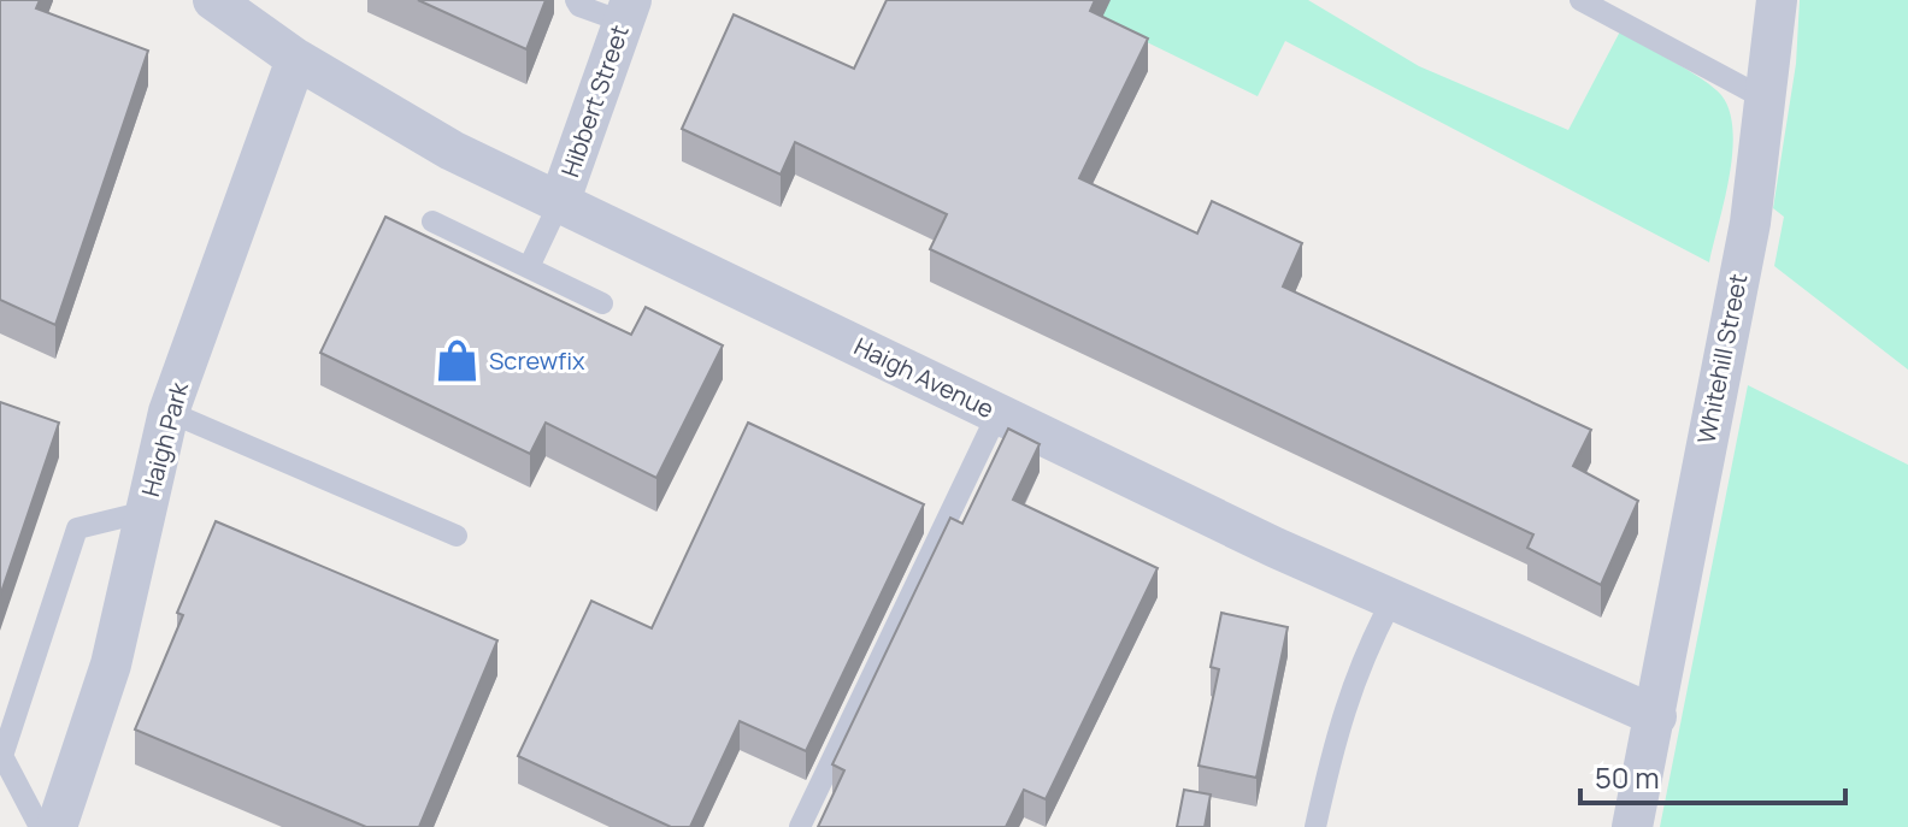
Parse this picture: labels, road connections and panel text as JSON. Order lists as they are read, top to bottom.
{
  "streets": {
    "street": [
      "Hibbert Street",
      "Whitehill Street",
      "Haigh Avenue",
      "Haigh Park"
    ]
  },
  "crossings": [
    ["Hibbert Street", "Haigh Avenue"],
    ["Whitehill Street", "Haigh Avenue"],
    ["Haigh Avenue", "Haigh Park"]
  ],
  "places": {
    "shop": ["Screwfix"]
  },
  "scale_bar": "50 m"
}
